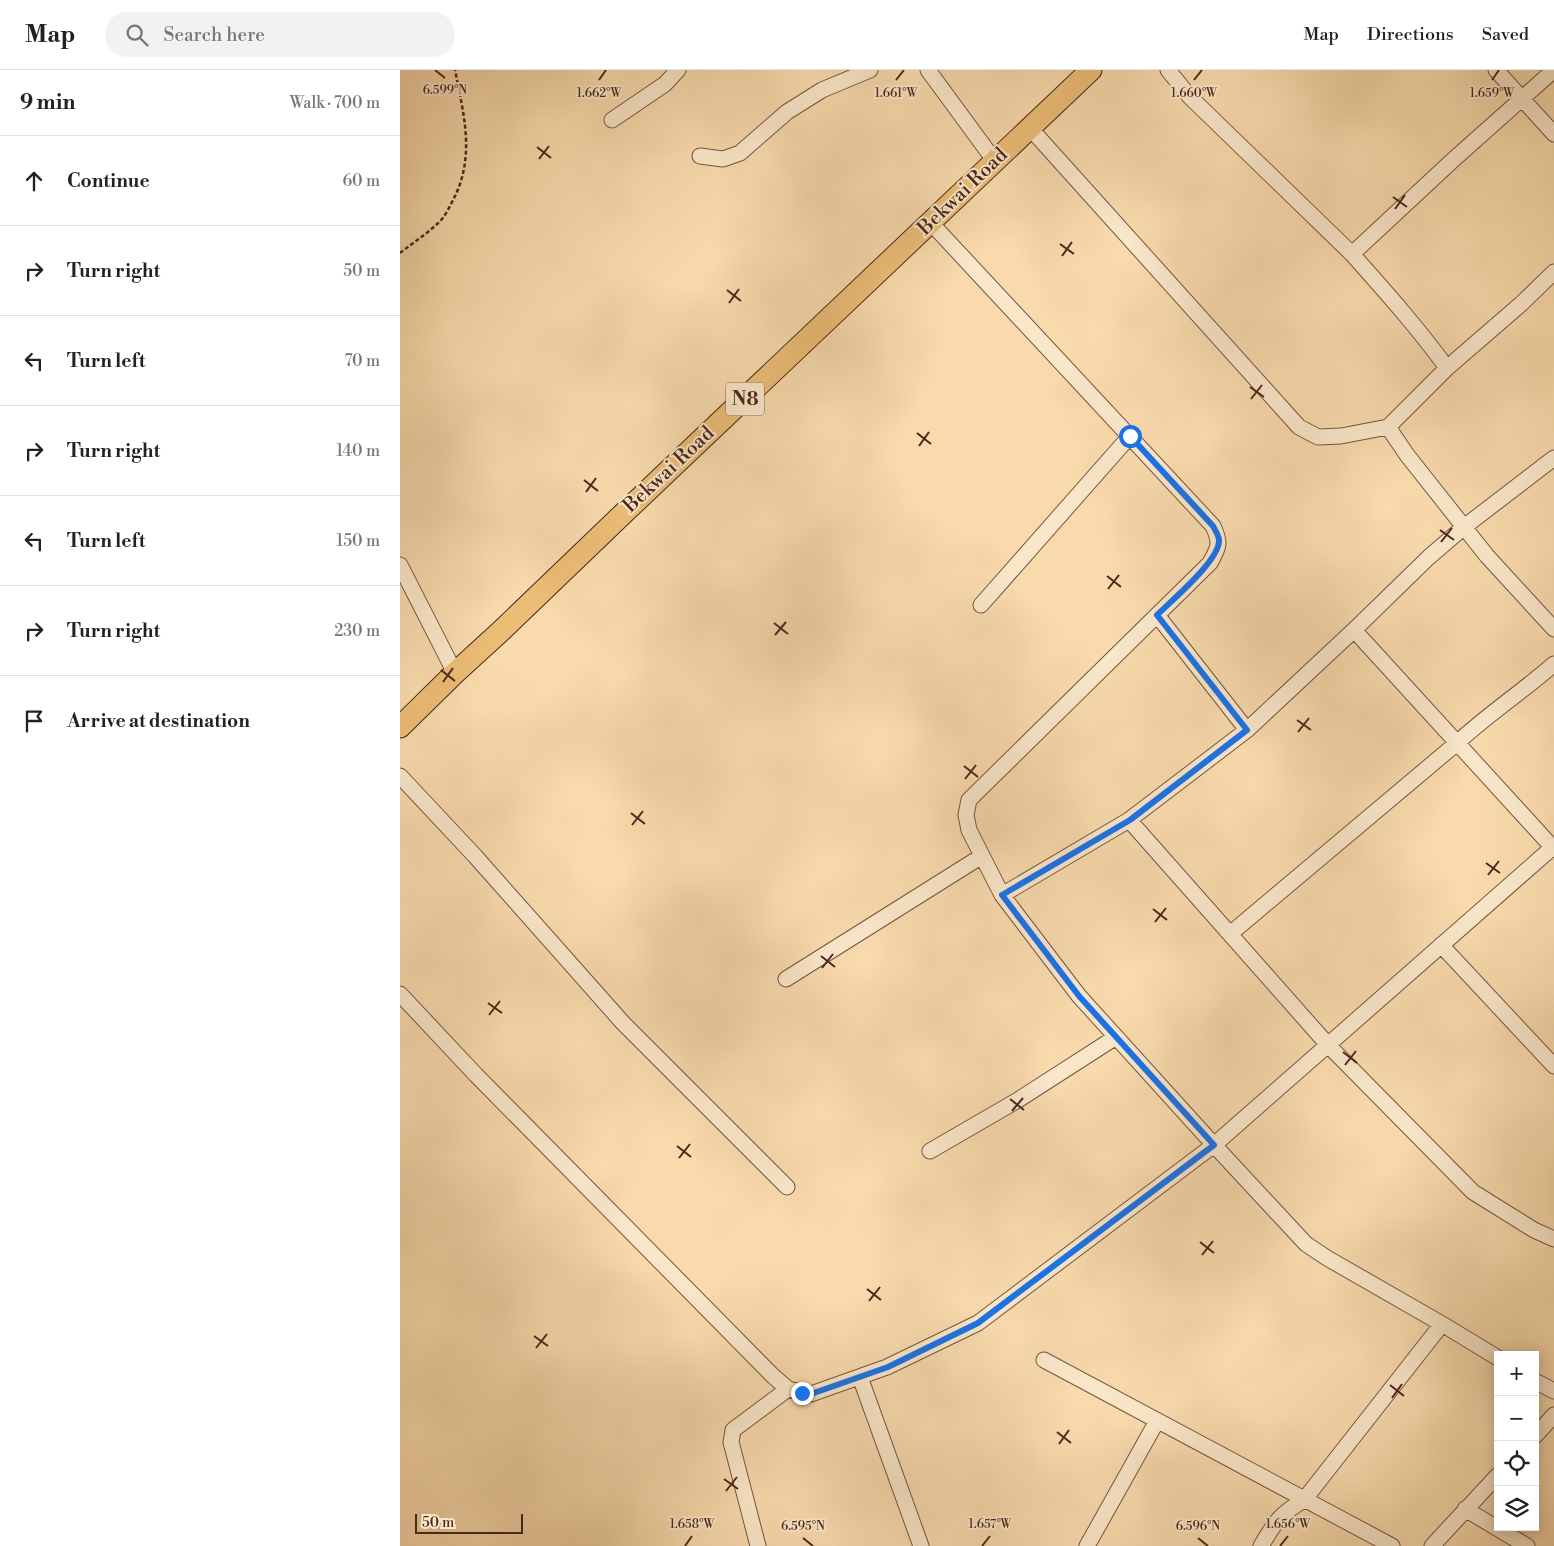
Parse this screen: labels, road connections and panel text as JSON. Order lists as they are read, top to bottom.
{
  "streets": {
    "highway": ["Bekwai Road", "N8"]
  },
  "scale_bar": "50 m",
  "page": {
    "header": "Map",
    "search": "Search here",
    "nav": ["Map", "Directions", "Saved"],
    "heading": ["9 min", "Walk · 700 m"],
    "list": [
      ["Continue", "60 m"],
      ["Turn right", "50 m"],
      ["Turn left", "70 m"],
      ["Turn right", "140 m"],
      ["Turn left", "150 m"],
      ["Turn right", "230 m"],
      "Arrive at destination"
    ],
    "map_buttons": ["+", "−"],
    "scale": "50 m"
  },
  "coordinates": [
    "6.599°N",
    "1.662°W",
    "1.661°W",
    "1.660°W",
    "1.659°W",
    "1.658°W",
    "1.657°W",
    "1.656°W",
    "6.595°N",
    "6.596°N"
  ]
}
